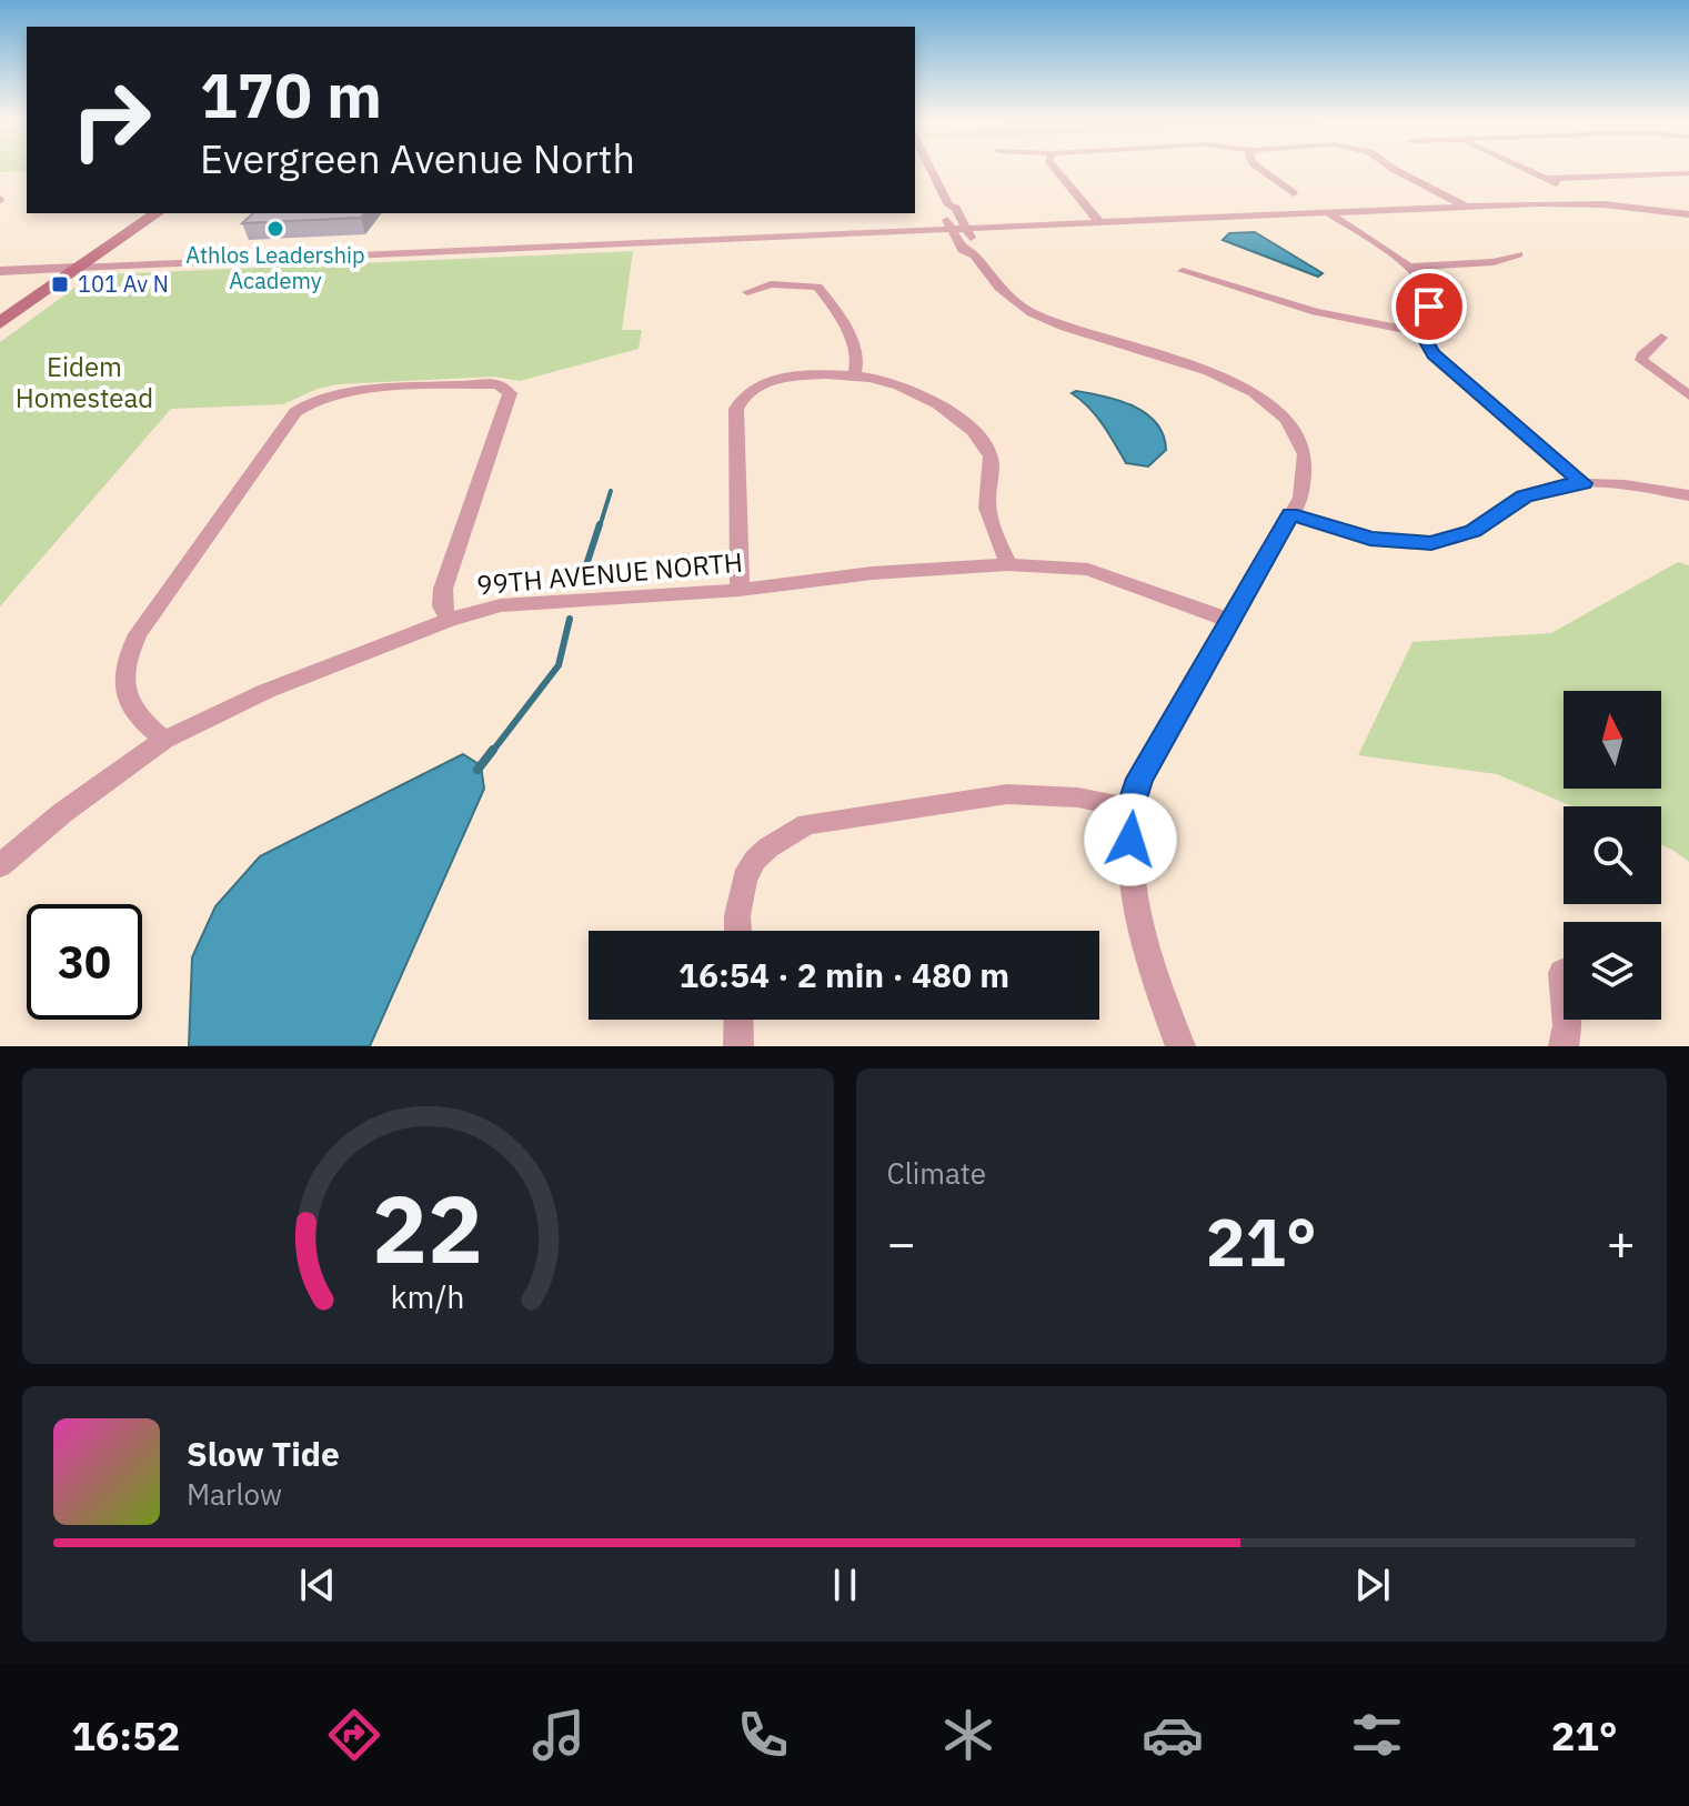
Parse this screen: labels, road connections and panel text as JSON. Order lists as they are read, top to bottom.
{
  "streets": {
    "street": ["99TH AVENUE NORTH"]
  },
  "parks": ["Eidem Homestead"],
  "places": {
    "other": ["Athlos Leadership Academy"],
    "transit": ["101 Av N"]
  },
  "north": "top",
  "page": {
    "turn": ["170 m", "Evergreen Avenue North"],
    "limit": "30",
    "trip": "16:54 · 2 min · 480 m",
    "tile": "Climate",
    "heat": ["−", "21°", "+"],
    "song": ["Slow Tide", "Marlow"],
    "tabs": ["16:52", "21°"],
    "gauge": ["22", "km/h"]
  }
}
